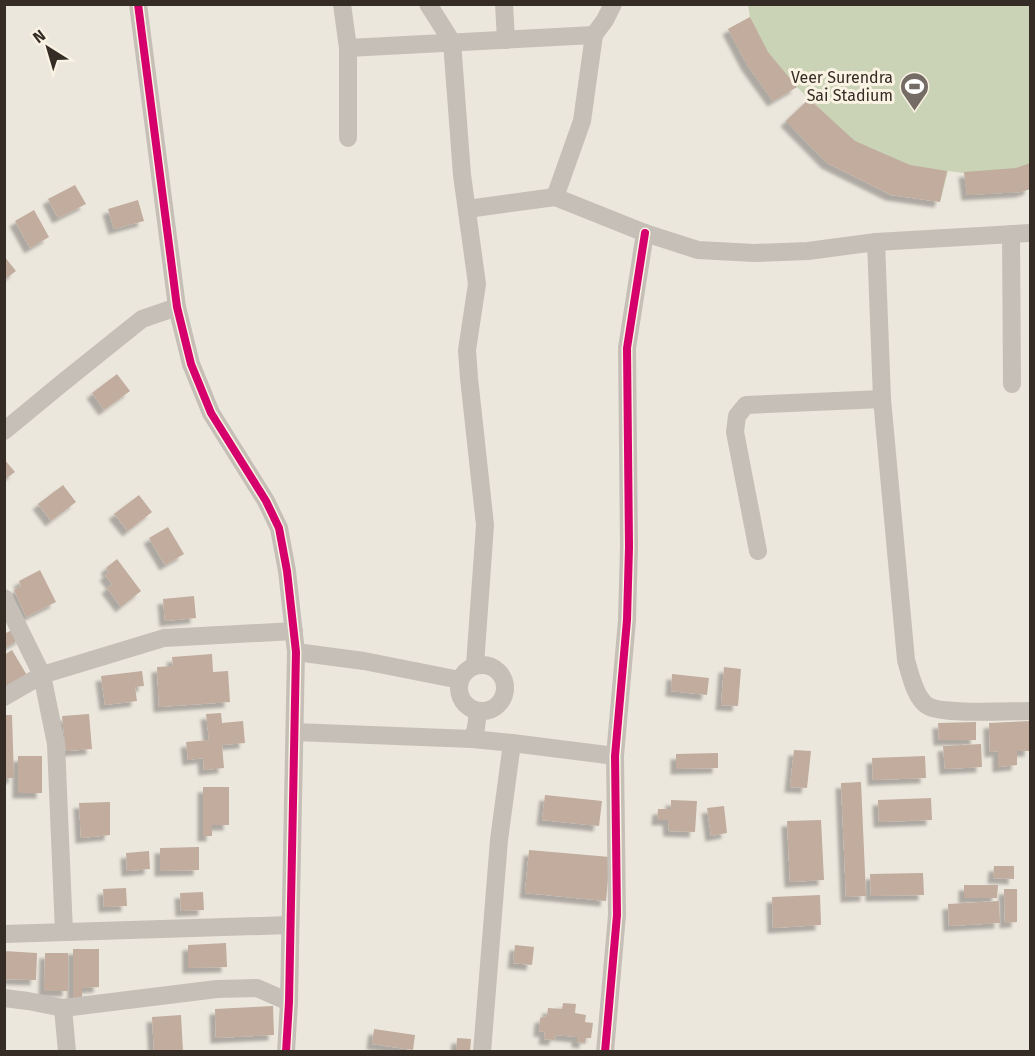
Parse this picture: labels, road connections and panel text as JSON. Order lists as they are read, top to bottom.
{
  "places": {
    "sports": ["Veer Surendra Sai Stadium"]
  },
  "north": "top left"
}
